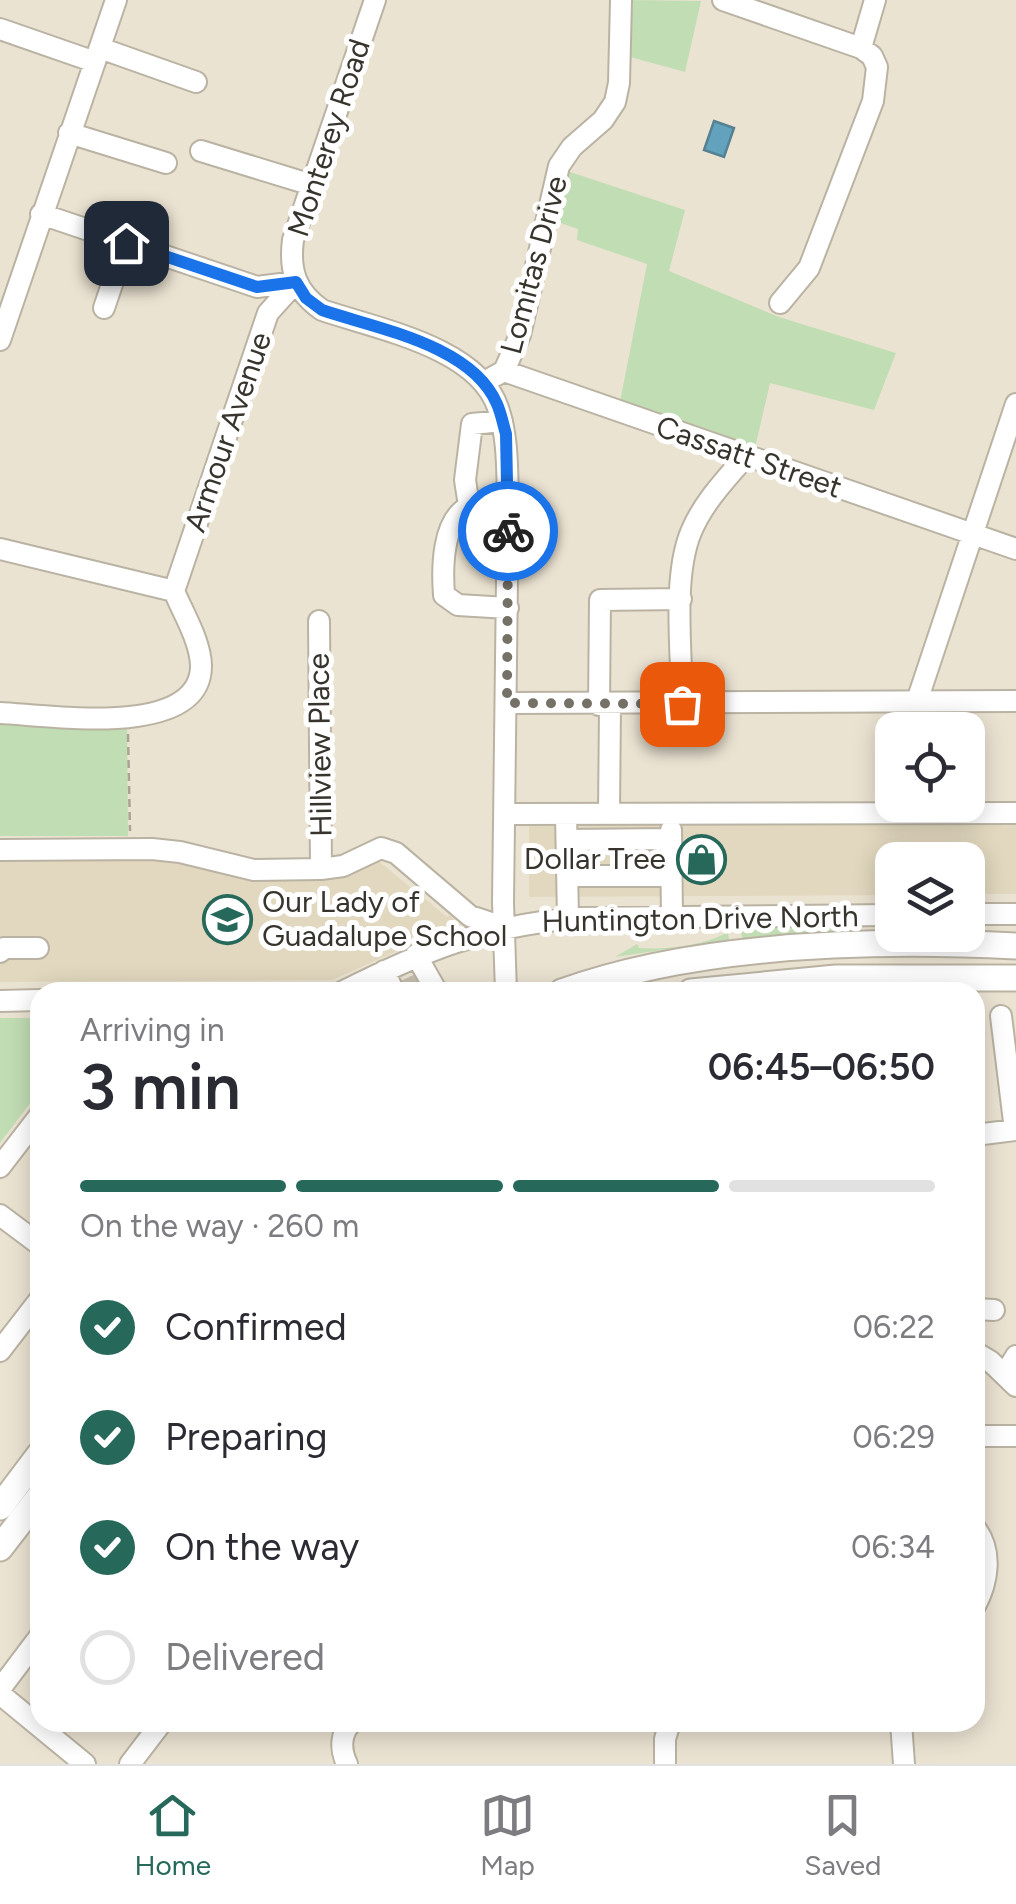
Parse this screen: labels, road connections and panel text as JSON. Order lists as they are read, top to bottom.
{
  "streets": {
    "street": [
      "Monterey Road",
      "Lomitas Drive",
      "Armour Avenue",
      "Cassatt Street",
      "Hillview Place",
      "Huntington Drive North"
    ]
  },
  "crossings": [
    ["Monterey Road", "Armour Avenue"],
    ["Monterey Road", "Huntington Drive North"],
    ["Lomitas Drive", "Cassatt Street"]
  ],
  "places": {
    "shop": ["Dollar Tree"],
    "school or university": ["Our Lady of Guadalupe School"]
  },
  "page": {
    "heading": ["3 min", "Arriving in", "06:45–06:50"],
    "bar": "On the way · 260 m",
    "list": [
      ["Confirmed", "06:22"],
      ["Preparing", "06:29"],
      ["On the way", "06:34"],
      "Delivered"
    ],
    "tabs": ["Home", "Map", "Saved"]
  }
}
